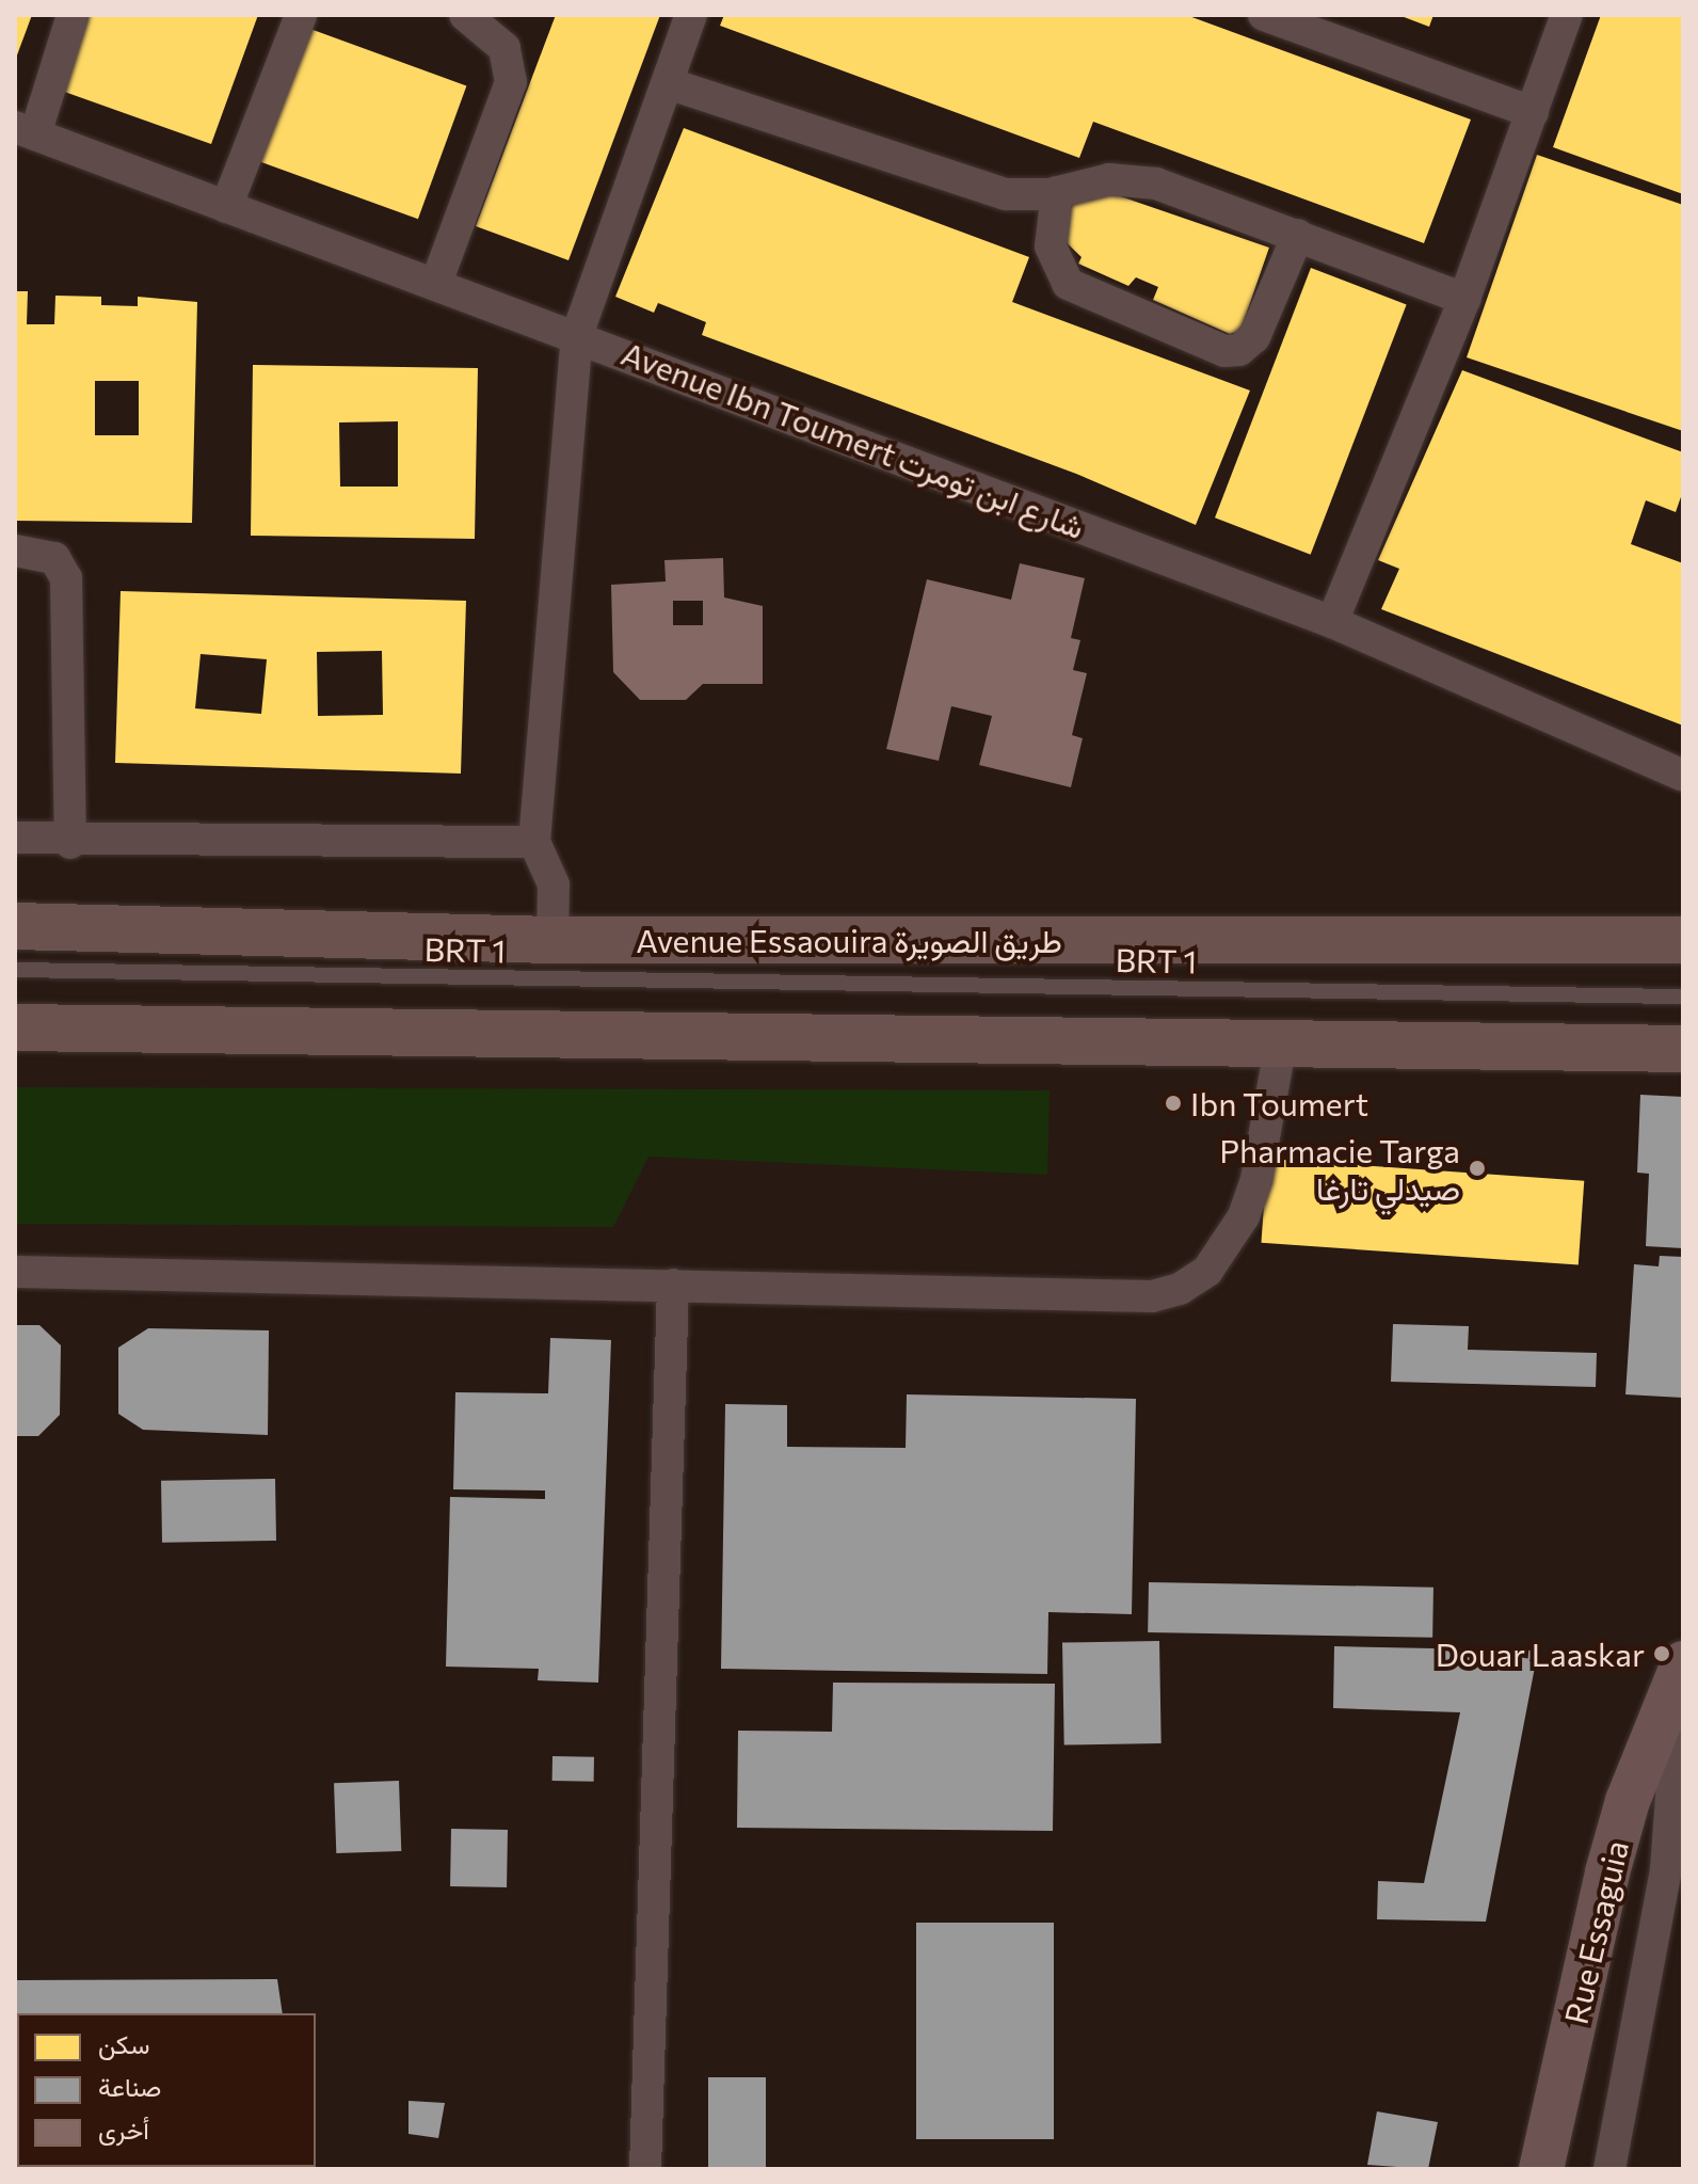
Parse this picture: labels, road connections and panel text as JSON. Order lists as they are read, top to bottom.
{
  "streets": {
    "main road": ["Avenue Essaouira طريق الصويرة"],
    "street": ["Avenue Ibn Toumert شارع ابن تومرت", "Rue Essaguia"],
    "lane": ["BRT 1"]
  },
  "places": ["Ibn Toumert", "Pharmacie Targa صيدلي تارغا", "Douar Laaskar"],
  "legend": ["سكن", "صناعة", "أخرى"]
}
